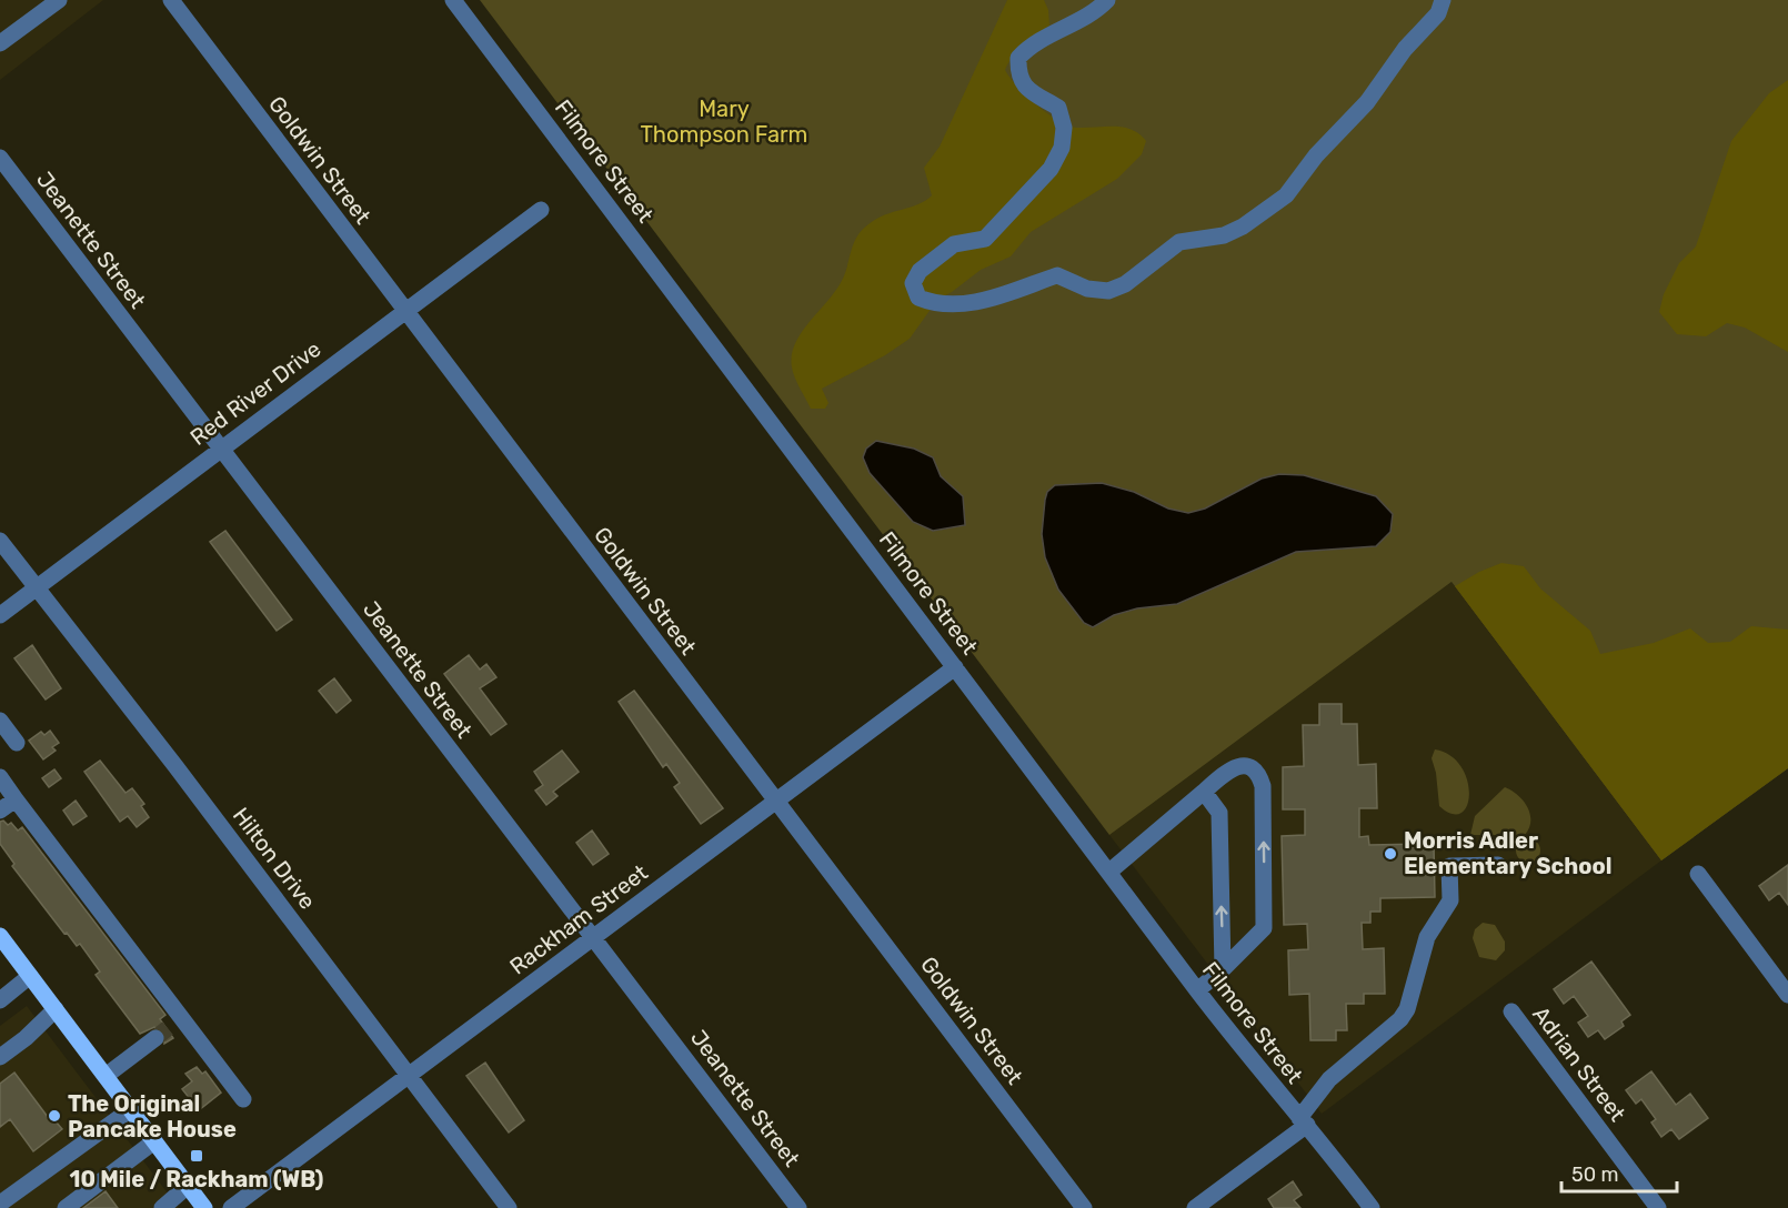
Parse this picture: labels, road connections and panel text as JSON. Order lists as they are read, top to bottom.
{
  "streets": {
    "street": [
      "Goldwin Street",
      "Filmore Street",
      "Jeanette Street",
      "Red River Drive",
      "Hilton Drive",
      "Rackham Street",
      "Adrian Street"
    ]
  },
  "crossings": [
    ["Goldwin Street", "Red River Drive"],
    ["Goldwin Street", "Rackham Street"],
    ["Filmore Street", "Rackham Street"],
    ["Jeanette Street", "Red River Drive"],
    ["Jeanette Street", "Rackham Street"],
    ["Red River Drive", "Hilton Drive"],
    ["Hilton Drive", "Rackham Street"]
  ],
  "parks": ["Mary Thompson Farm"],
  "places": {
    "other": ["Morris Adler Elementary School", "The Original Pancake House"],
    "transit": ["10 Mile / Rackham (WB)"]
  },
  "scale_bar": "50 m"
}
